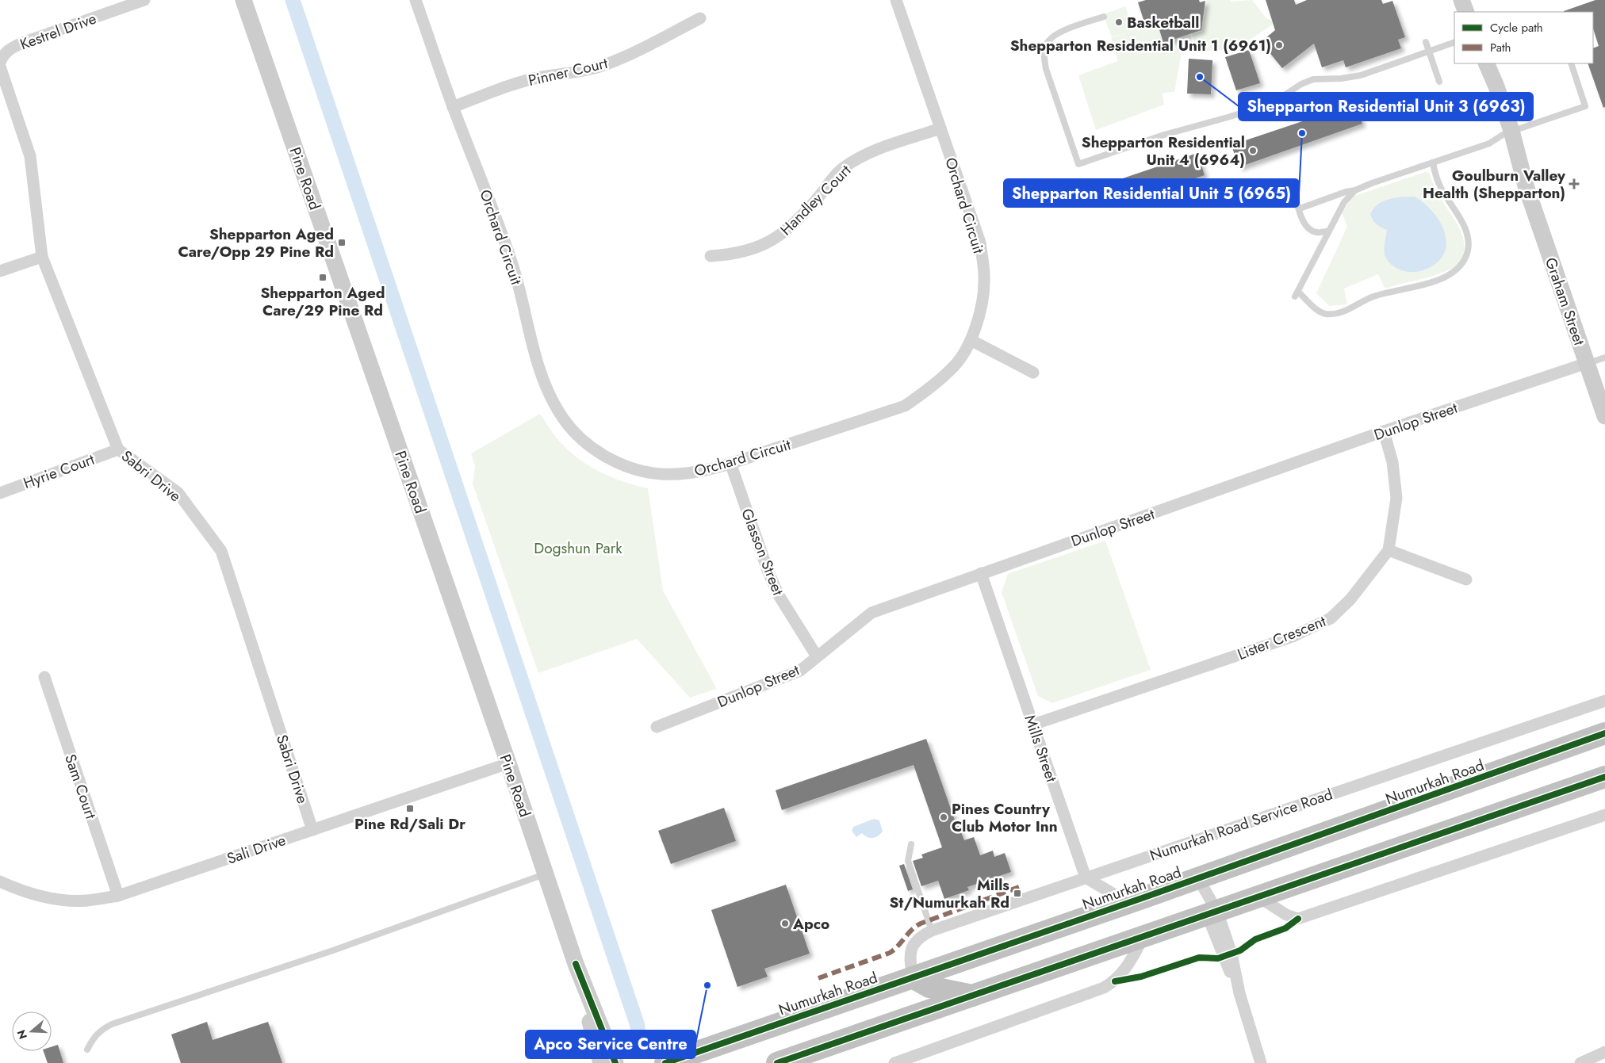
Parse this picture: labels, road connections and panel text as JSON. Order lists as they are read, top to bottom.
{
  "streets": {
    "highway": ["Numurkah Road"],
    "street": [
      "Kestrel Drive",
      "Pinner Court",
      "Pine Road",
      "Handley Court",
      "Orchard Circuit",
      "Graham Street",
      "Dunlop Street",
      "Hyrie Court",
      "Sabri Drive",
      "Glasson Street",
      "Lister Crescent",
      "Mills Street",
      "Sam Court",
      "Numurkah Road Service Road",
      "Sali Drive"
    ]
  },
  "crossings": [
    ["Pinner Court", "Orchard Circuit"],
    ["Pine Road", "Sali Drive"],
    ["Handley Court", "Orchard Circuit"],
    ["Orchard Circuit", "Glasson Street"],
    ["Graham Street", "Dunlop Street"],
    ["Dunlop Street", "Glasson Street"],
    ["Dunlop Street", "Lister Crescent"],
    ["Dunlop Street", "Mills Street"],
    ["Hyrie Court", "Sabri Drive"],
    ["Sabri Drive", "Sali Drive"],
    ["Lister Crescent", "Mills Street"],
    ["Mills Street", "Numurkah Road Service Road"],
    ["Numurkah Road", "Numurkah Road Service Road"],
    ["Sam Court", "Sali Drive"]
  ],
  "parks": ["Dogshun Park"],
  "places": {
    "other": [
      "Basketball",
      "Shepparton Residential Unit 1 (6961)",
      "Shepparton Residential Unit 3 (6963)",
      "Shepparton Residential Unit 5 (6965)",
      "Shepparton Residential Unit 4 (6964)",
      "Pines Country Club Motor Inn",
      "Apco",
      "Apco Service Centre"
    ],
    "health": ["Goulburn Valley Health (Shepparton)"],
    "transit": [
      "Shepparton Aged Care/Opp 29 Pine Rd",
      "Shepparton Aged Care/29 Pine Rd",
      "Pine Rd/Sali Dr",
      "Mills St/Numurkah Rd"
    ]
  },
  "legend": ["Cycle path", "Path"],
  "north": "left"
}
